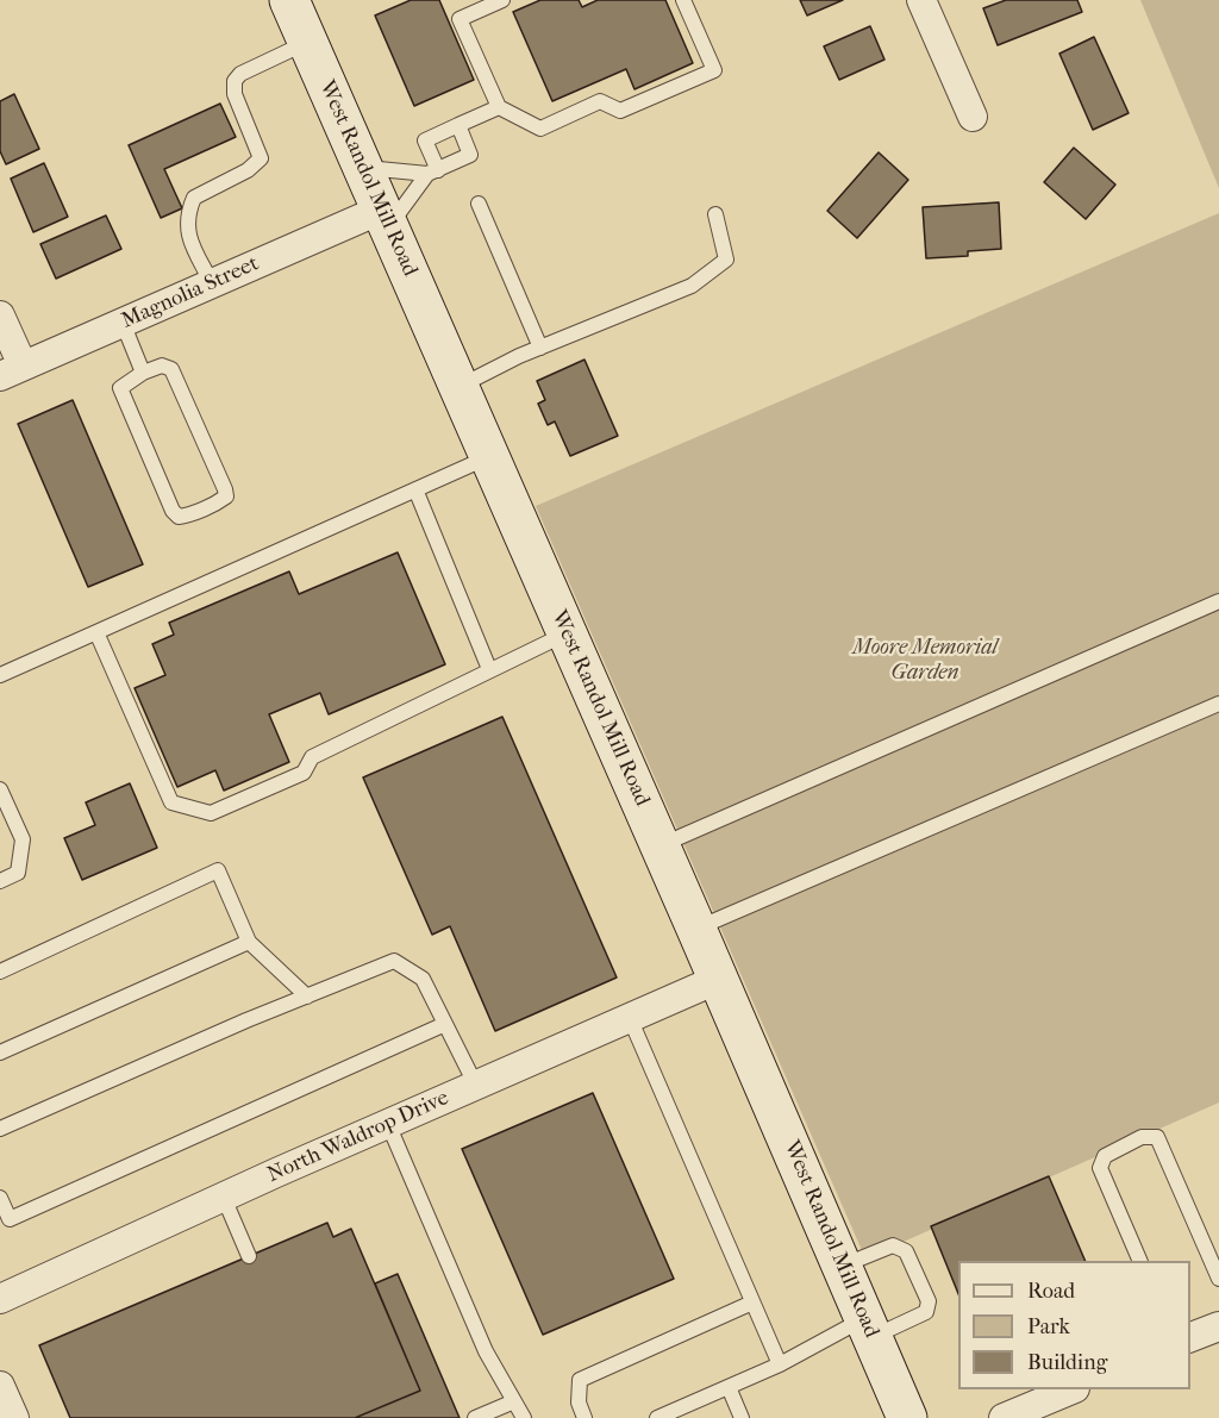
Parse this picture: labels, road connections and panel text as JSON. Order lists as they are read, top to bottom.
{
  "streets": {
    "main road": ["West Randol Mill Road"],
    "street": ["Magnolia Street", "North Waldrop Drive"]
  },
  "crossings": [
    ["West Randol Mill Road", "Magnolia Street"],
    ["West Randol Mill Road", "North Waldrop Drive"]
  ],
  "parks": ["Moore Memorial Garden"],
  "legend": ["Road", "Park", "Building"]
}
